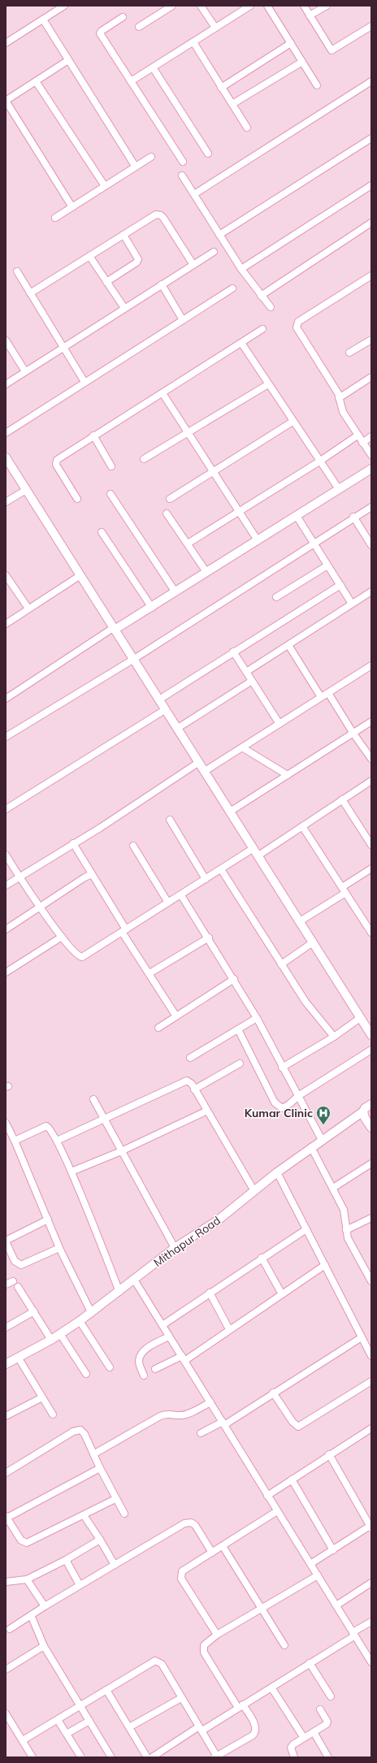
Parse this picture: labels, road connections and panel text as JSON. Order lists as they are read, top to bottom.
{
  "streets": {
    "street": ["Mithapur Road"]
  },
  "places": {
    "hospital": ["Kumar Clinic"]
  }
}
